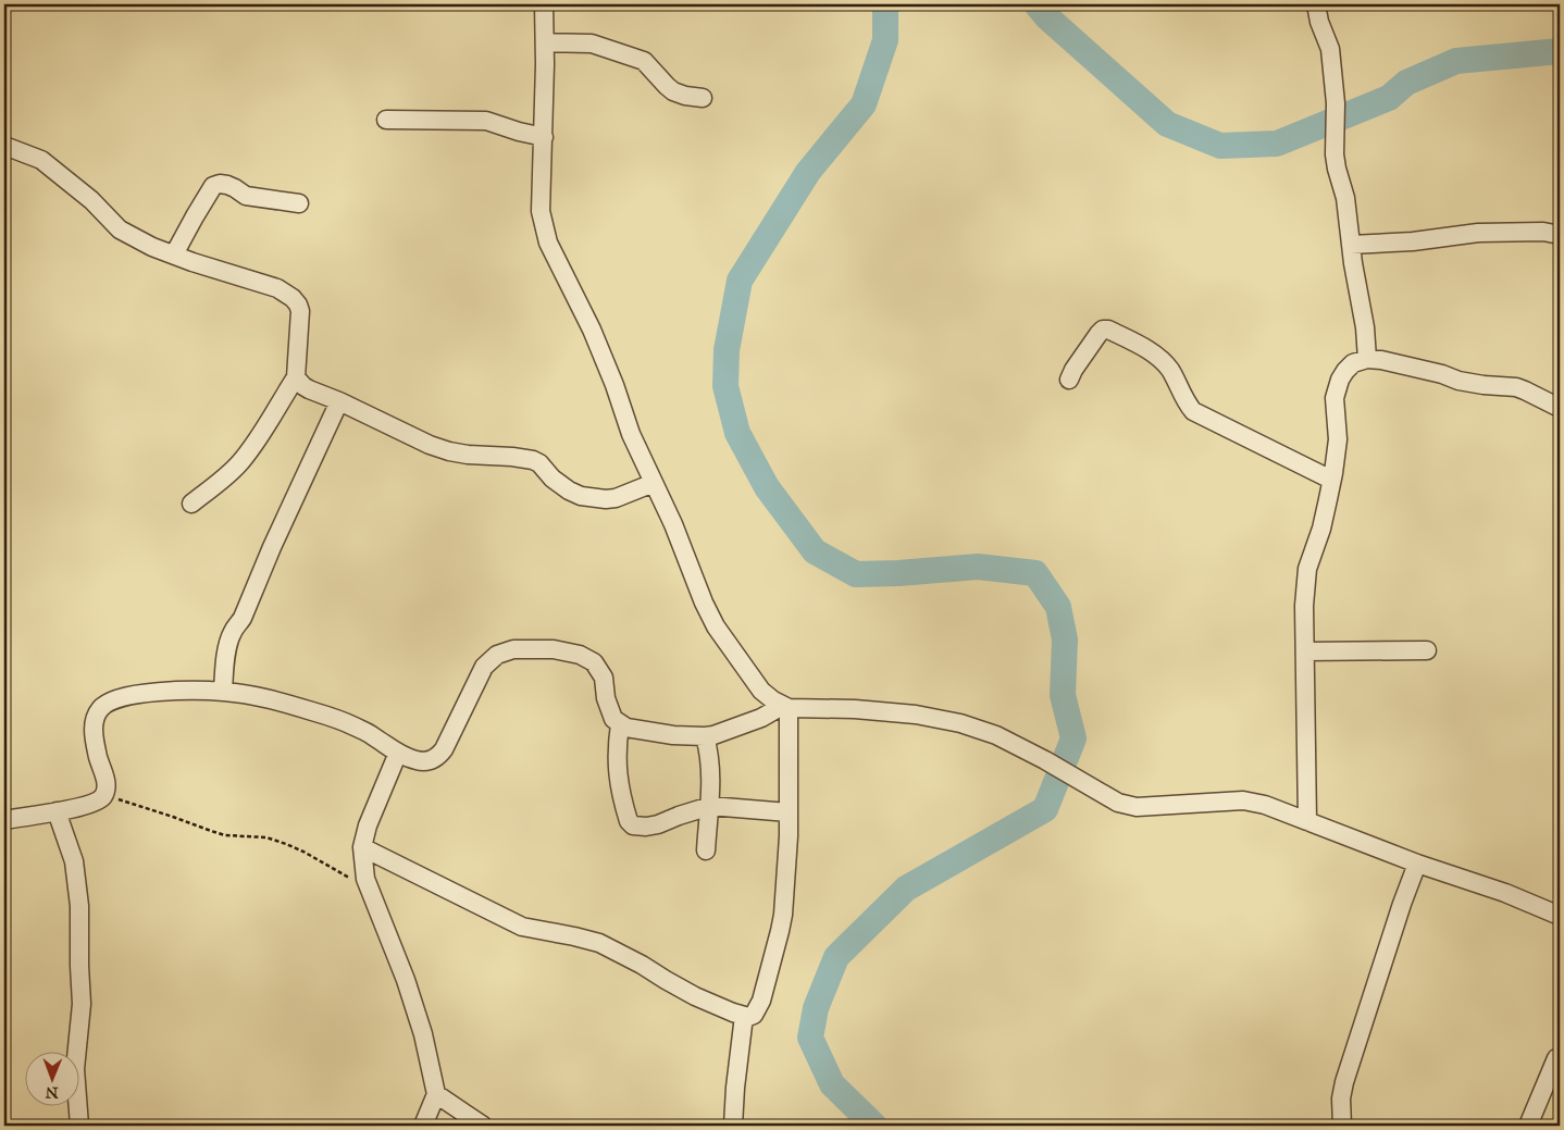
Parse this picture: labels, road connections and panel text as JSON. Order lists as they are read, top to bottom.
{
  "north": "bottom"
}
